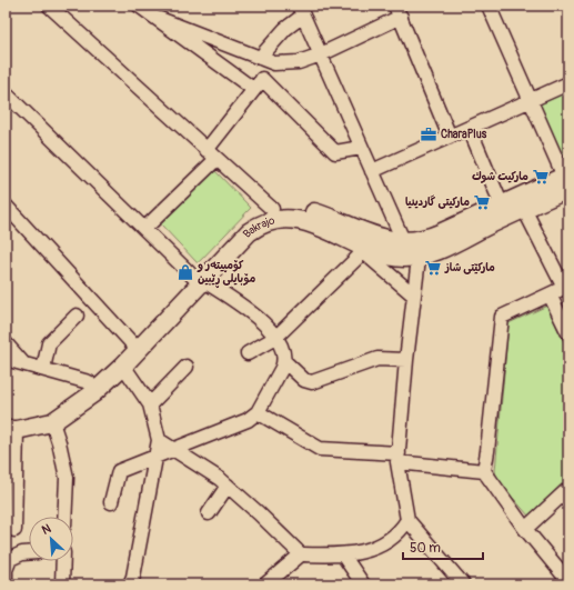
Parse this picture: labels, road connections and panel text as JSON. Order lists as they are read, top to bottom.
{
  "streets": {
    "street": ["Bakrajo"]
  },
  "places": {
    "office": ["CharaPlus"],
    "supermarket": ["ماركيت شوك", "مارکیتی گاردینیا", "مارکێتی شاز"],
    "shop": ["کۆمپیتەر و مۆبایلی ڕێبین"]
  },
  "scale_bar": "50 m",
  "north": "top left"
}
